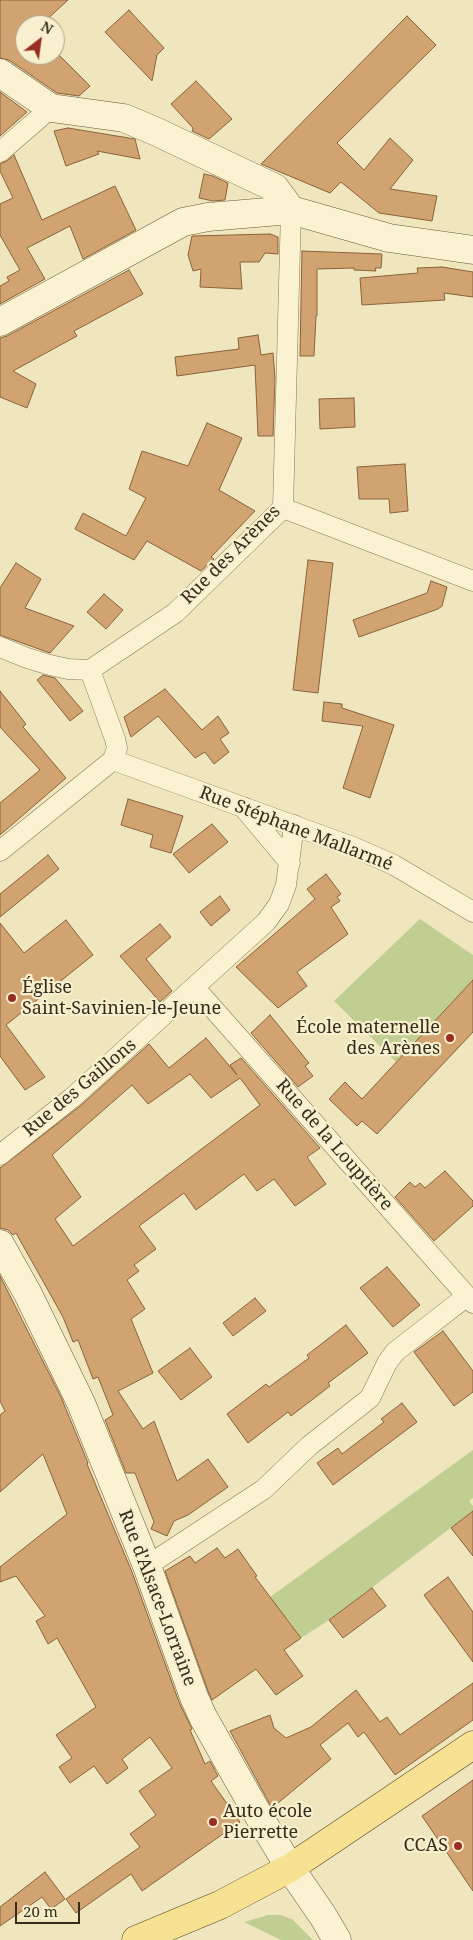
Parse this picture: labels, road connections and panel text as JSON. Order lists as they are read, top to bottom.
{
  "streets": {
    "street": [
      "Rue des Arènes",
      "Rue Stéphane Mallarmé",
      "Rue des Gaillons",
      "Rue de la Louptière",
      "Rue d'Alsace-Lorraine"
    ]
  },
  "crossings": [
    ["Rue Stéphane Mallarmé", "Rue des Gaillons"],
    ["Rue des Gaillons", "Rue de la Louptière"]
  ],
  "places": [
    "Église Saint-Savinien-le-Jeune",
    "École maternelle des Arènes",
    "Auto école Pierrette",
    "CCAS"
  ],
  "scale_bar": "20 m",
  "north": "top right"
}
